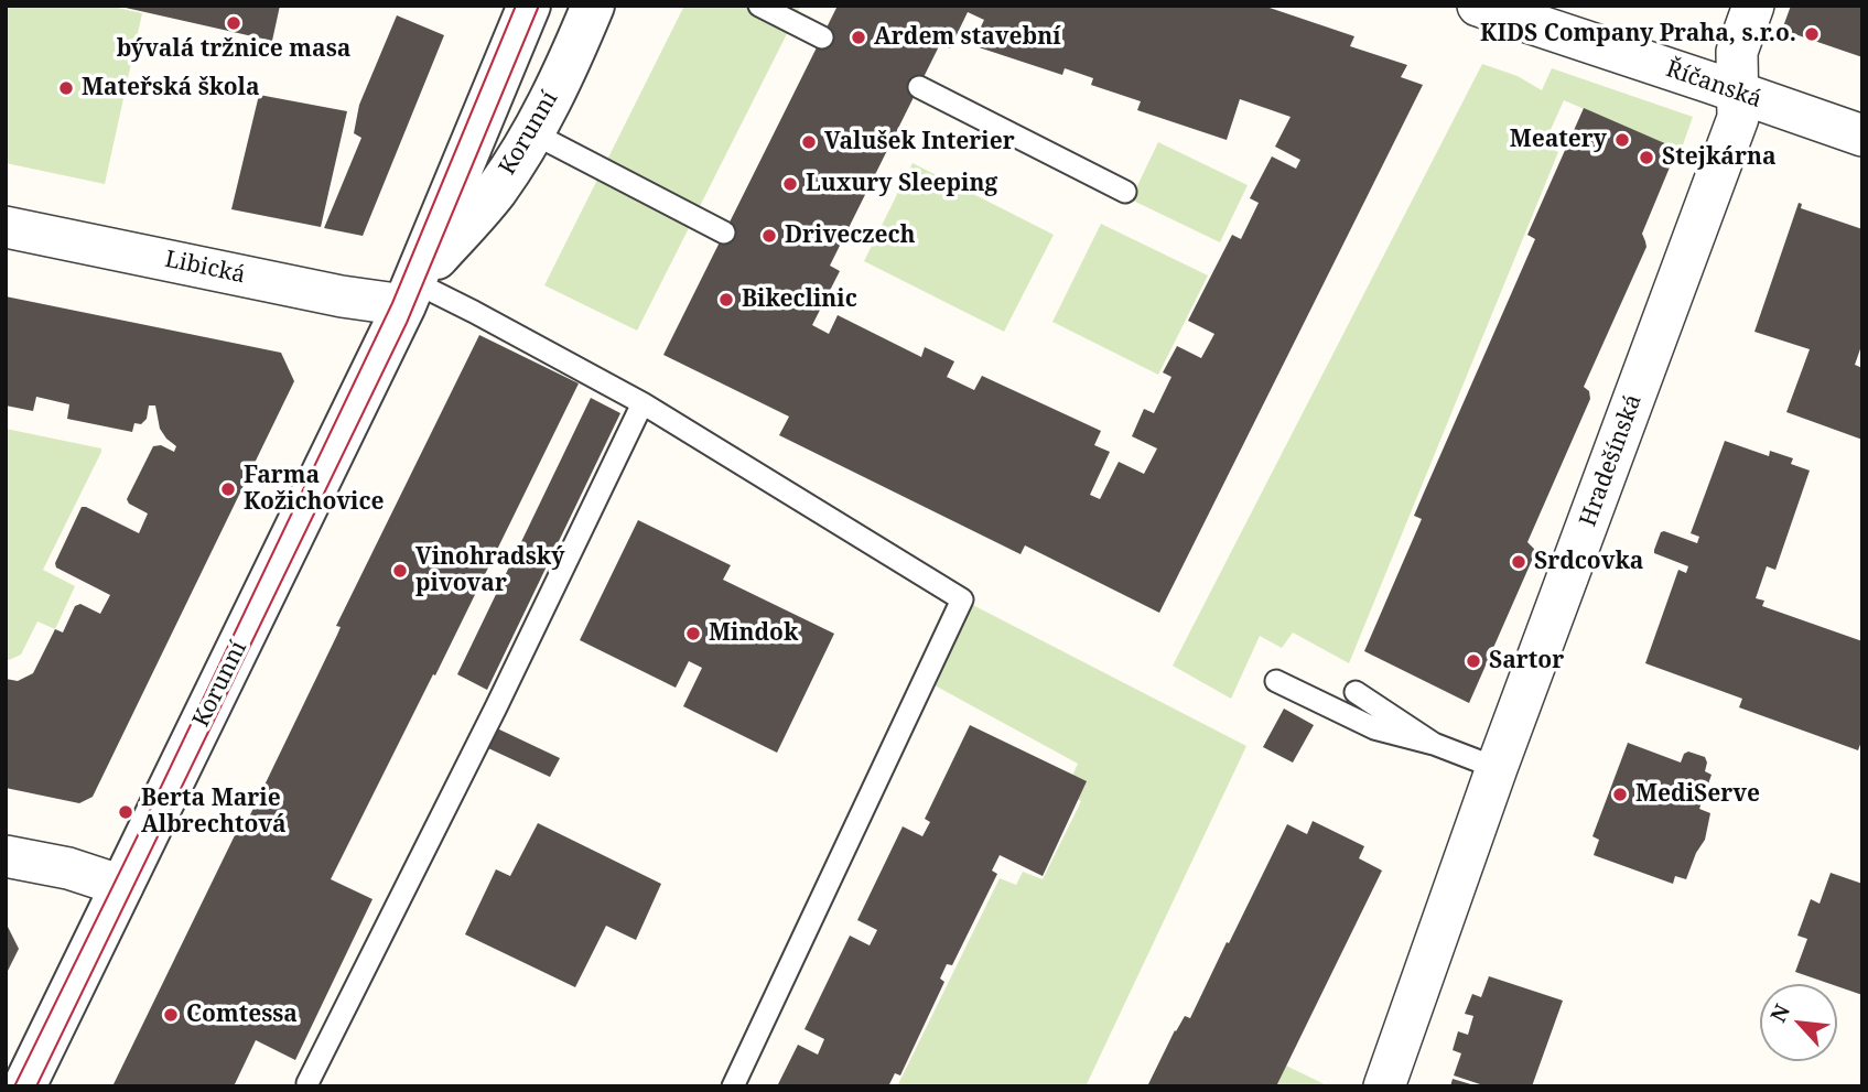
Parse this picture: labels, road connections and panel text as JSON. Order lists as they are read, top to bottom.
{
  "streets": {
    "street": [
      "Říčanská",
      "Korunní",
      "Libická",
      "Hradešínská"
    ]
  },
  "crossings": [
    ["Říčanská", "Hradešínská"],
    ["Korunní", "Libická"]
  ],
  "places": [
    "bývalá tržnice masa",
    "KIDS Company Praha, s.r.o.",
    "Ardem stavební",
    "Mateřská škola",
    "Meatery",
    "Valušek Interier",
    "Stejkárna",
    "Luxury Sleeping",
    "Driveczech",
    "Bikeclinic",
    "Farma Kožichovice",
    "Srdcovka",
    "Vinohradský pivovar",
    "Mindok",
    "Sartor",
    "MediServe",
    "Berta Marie Albrechtová",
    "Comtessa"
  ],
  "north": "top left"
}
